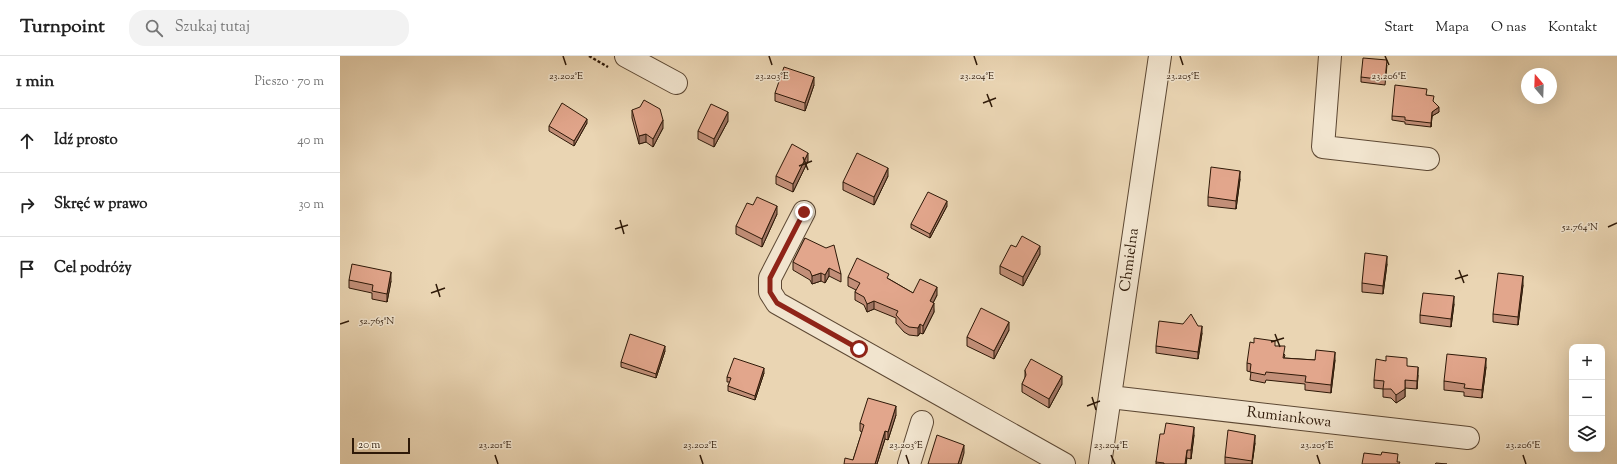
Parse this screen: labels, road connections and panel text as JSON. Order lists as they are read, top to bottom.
{
  "streets": {
    "street": ["Chmielna", "Rumiankowa"]
  },
  "crossings": [
    ["Chmielna", "Rumiankowa"]
  ],
  "scale_bar": "20 m",
  "north": "top",
  "page": {
    "header": "Turnpoint",
    "search": "Szukaj tutaj",
    "nav": [
      "Start",
      "Mapa",
      "O nas",
      "Kontakt"
    ],
    "heading": ["1 min", "Pieszo · 70 m"],
    "list": [
      ["Idź prosto", "40 m"],
      ["Skręć w prawo", "30 m"],
      "Cel podróży"
    ],
    "map_buttons": ["+", "−"],
    "scale": "20 m"
  },
  "coordinates": [
    "23.202°E",
    "23.203°E",
    "23.204°E",
    "23.205°E",
    "23.206°E",
    "52.764°N",
    "52.765°N",
    "23.201°E"
  ]
}
